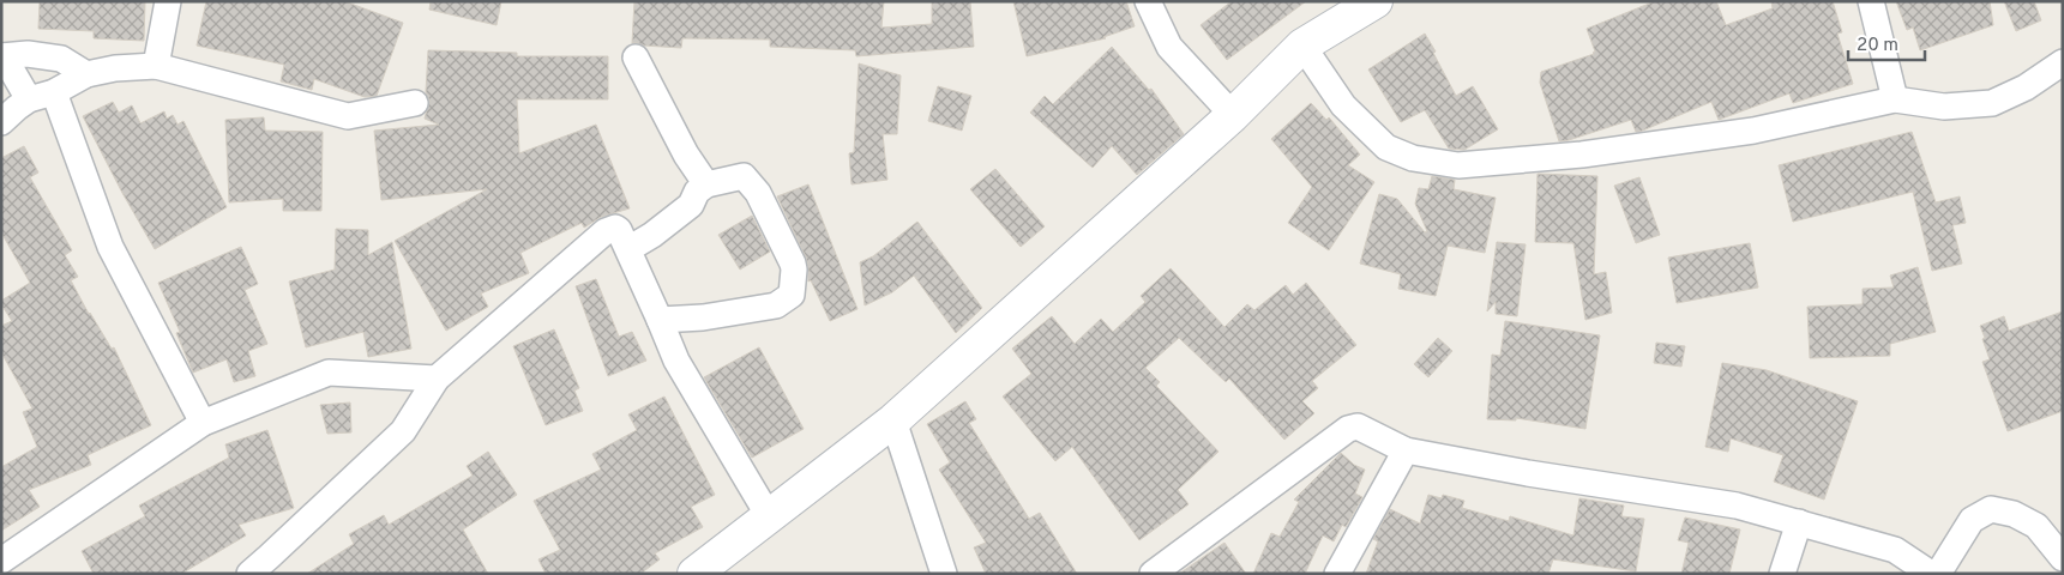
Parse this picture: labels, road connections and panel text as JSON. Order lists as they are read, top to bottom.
{
  "scale_bar": "20 m"
}
